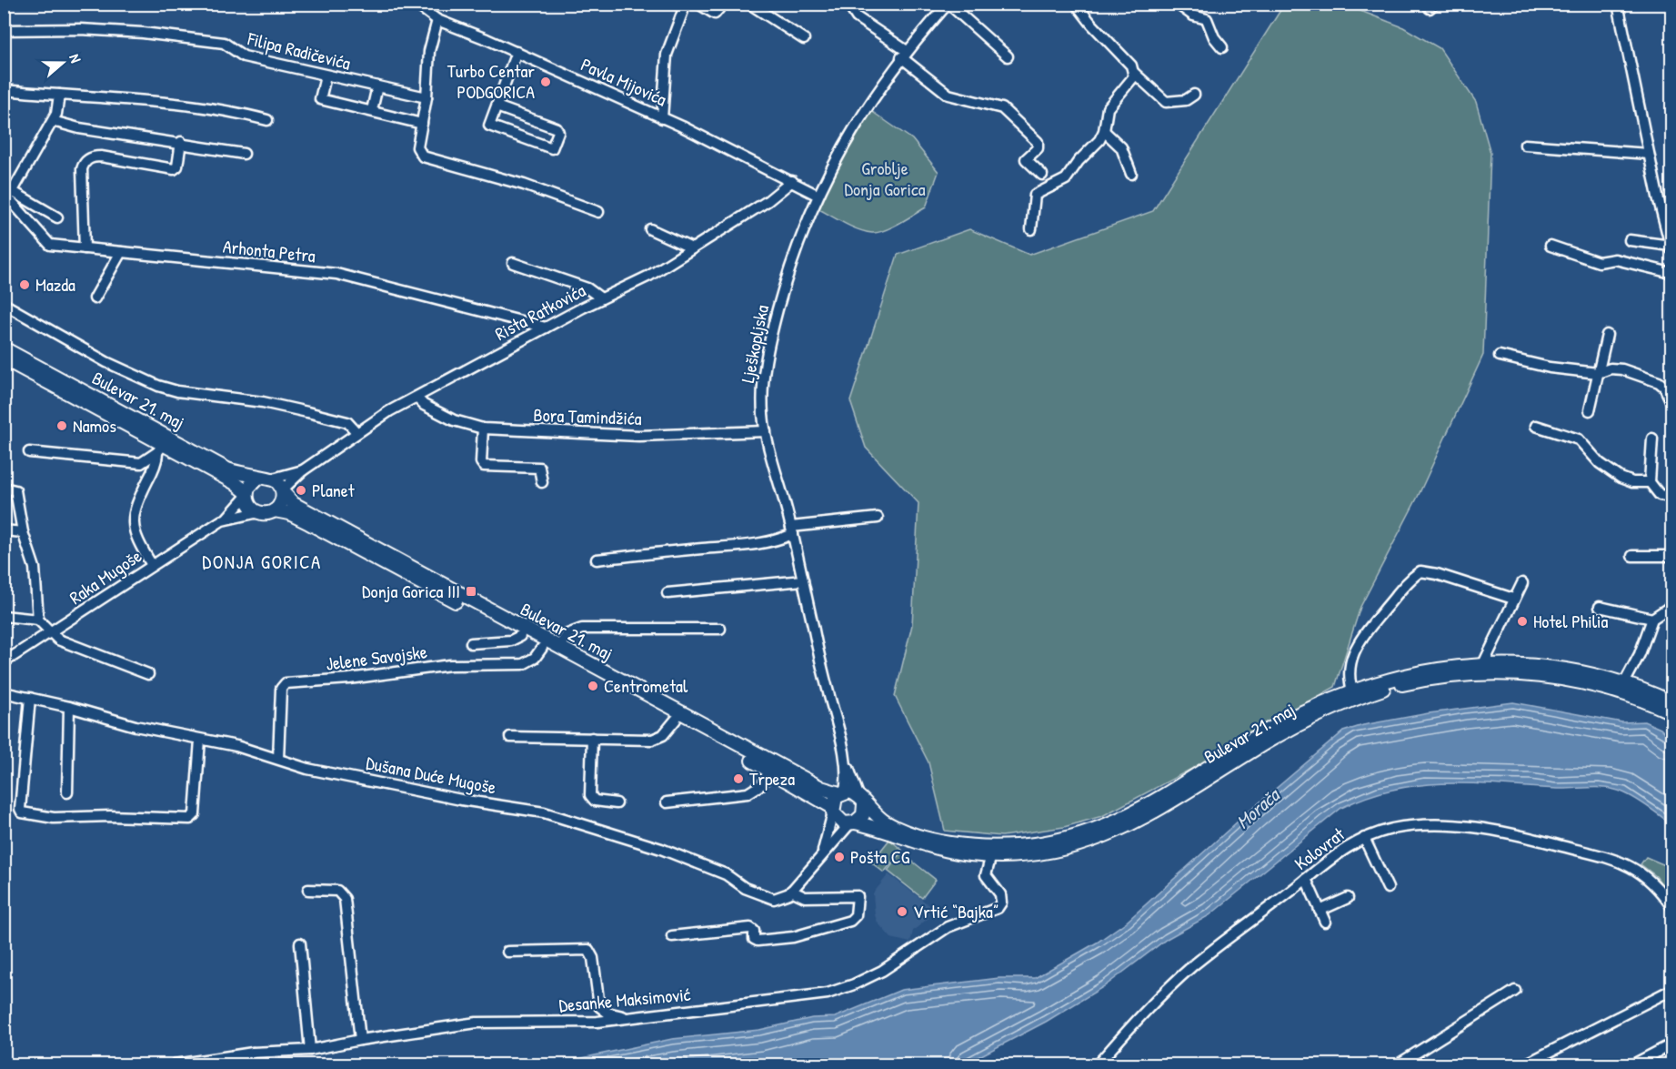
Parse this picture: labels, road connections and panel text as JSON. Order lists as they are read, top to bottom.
{
  "streets": {
    "main road": ["Bulevar 21. maj"],
    "street": [
      "Filipa Radičevića",
      "Pavla Mijovića",
      "Arhonta Petra",
      "Rista Ratkovića",
      "Lješkopljska",
      "Bora Tamindžića",
      "Raka Mugoše",
      "Jelene Savojske",
      "Dušana Duće Mugoše",
      "Kolovrat",
      "Desanke Maksimović"
    ]
  },
  "crossings": [
    ["Pavla Mijovića", "Rista Ratkovića"],
    ["Pavla Mijovića", "Lješkopljska"],
    ["Arhonta Petra", "Rista Ratkovića"],
    ["Rista Ratkovića", "Bulevar 21. maj"],
    ["Rista Ratkovića", "Bora Tamindžića"],
    ["Rista Ratkovića", "Raka Mugoše"],
    ["Lješkopljska", "Bulevar 21. maj"],
    ["Lješkopljska", "Bora Tamindžića"],
    ["Bulevar 21. maj", "Raka Mugoše"],
    ["Bulevar 21. maj", "Jelene Savojske"],
    ["Bulevar 21. maj", "Desanke Maksimović"],
    ["Jelene Savojske", "Dušana Duće Mugoše"]
  ],
  "districts": ["DONJA GORICA"],
  "water": ["Morača"],
  "parks": ["Groblje Donja Gorica"],
  "places": {
    "other": [
      "Turbo Centar PODGORICA",
      "Mazda",
      "Namos",
      "Planet",
      "Hotel Philia",
      "Centrometal",
      "Trpeza",
      "Pošta CG",
      "Vrtić “Bajka”"
    ],
    "transit": ["Donja Gorica III"]
  },
  "north": "right"
}
